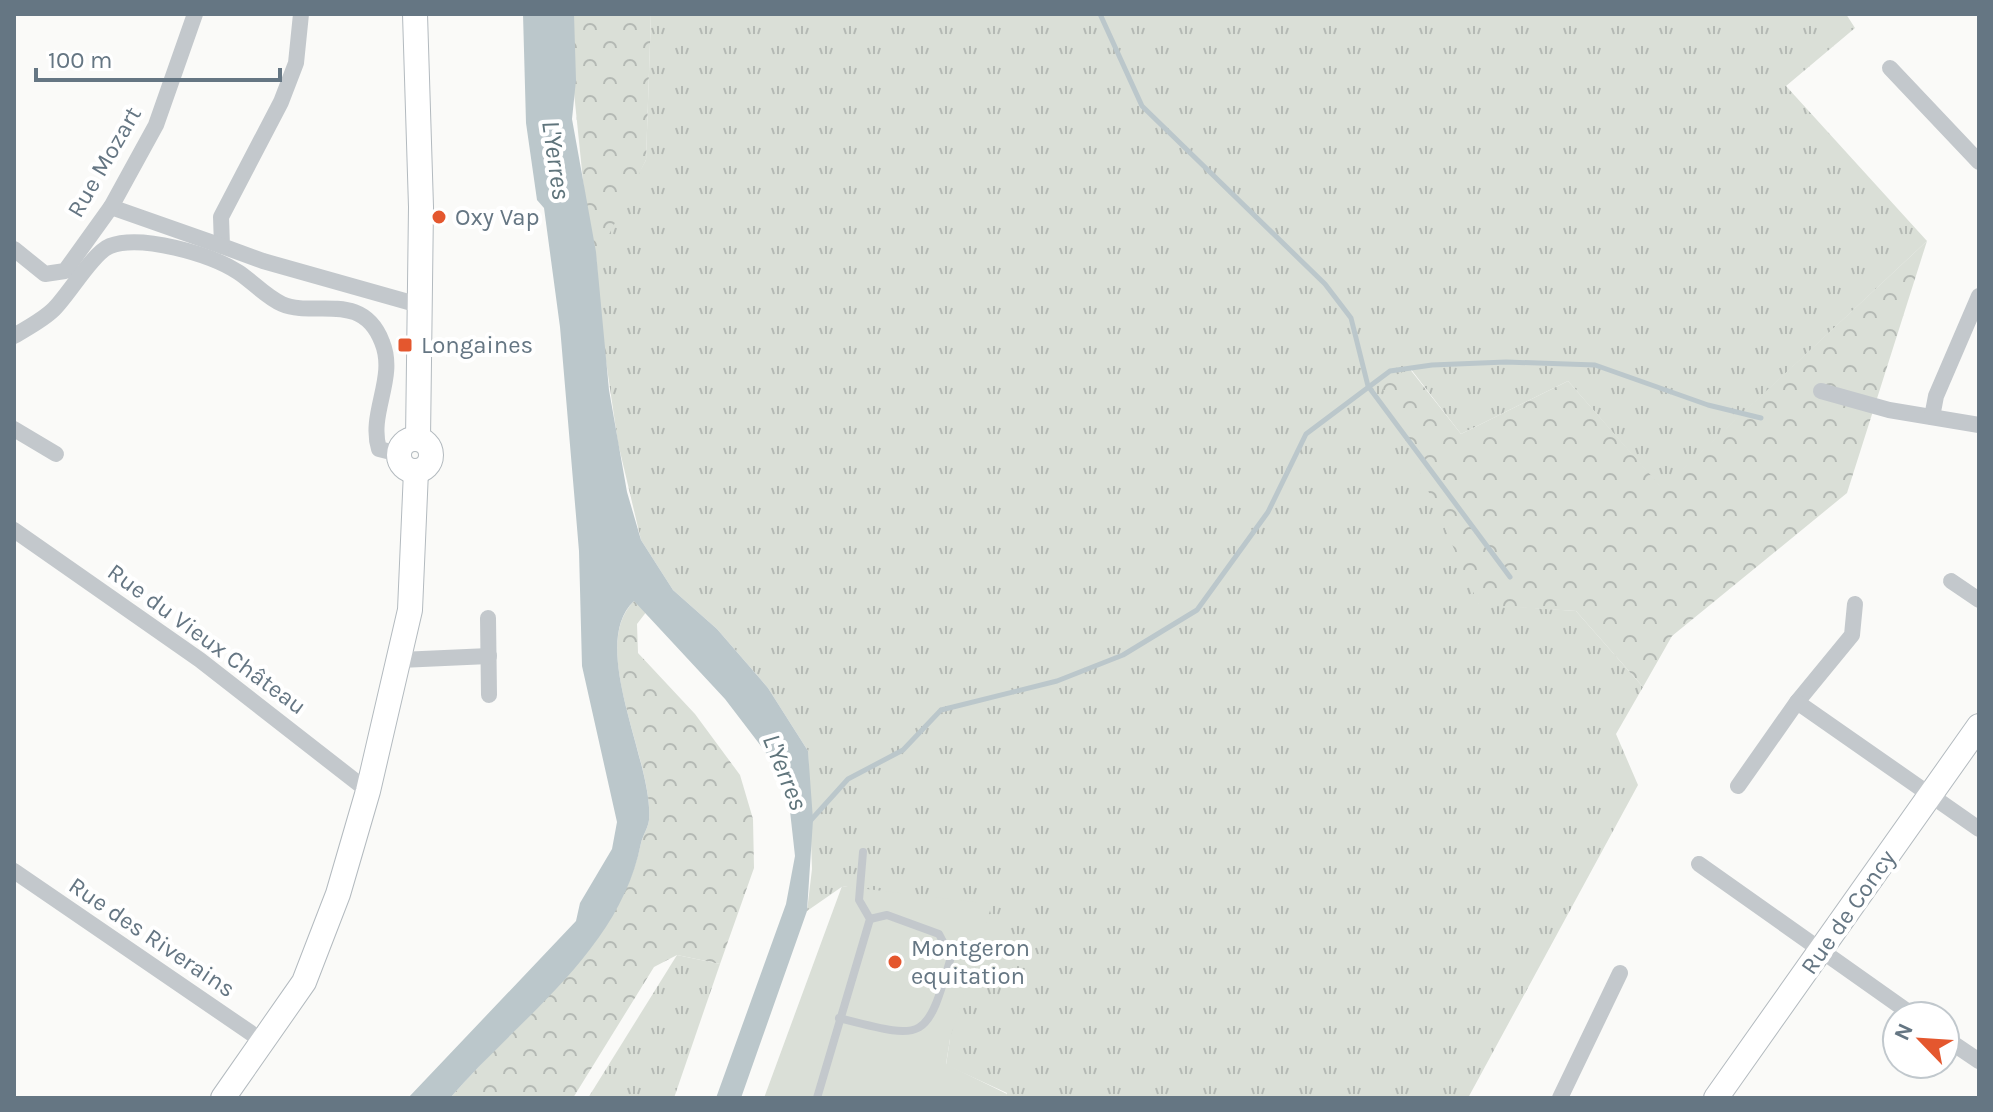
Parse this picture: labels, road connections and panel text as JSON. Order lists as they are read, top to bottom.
{
  "streets": {
    "street": [
      "Rue Mozart",
      "Rue du Vieux Château",
      "Rue de Concy",
      "Rue des Riverains"
    ]
  },
  "water": ["L'Yerres"],
  "places": {
    "other": ["Oxy Vap", "Montgeron equitation"],
    "transit": ["Longaines"]
  },
  "scale_bar": "100 m",
  "north": "top left"
}
